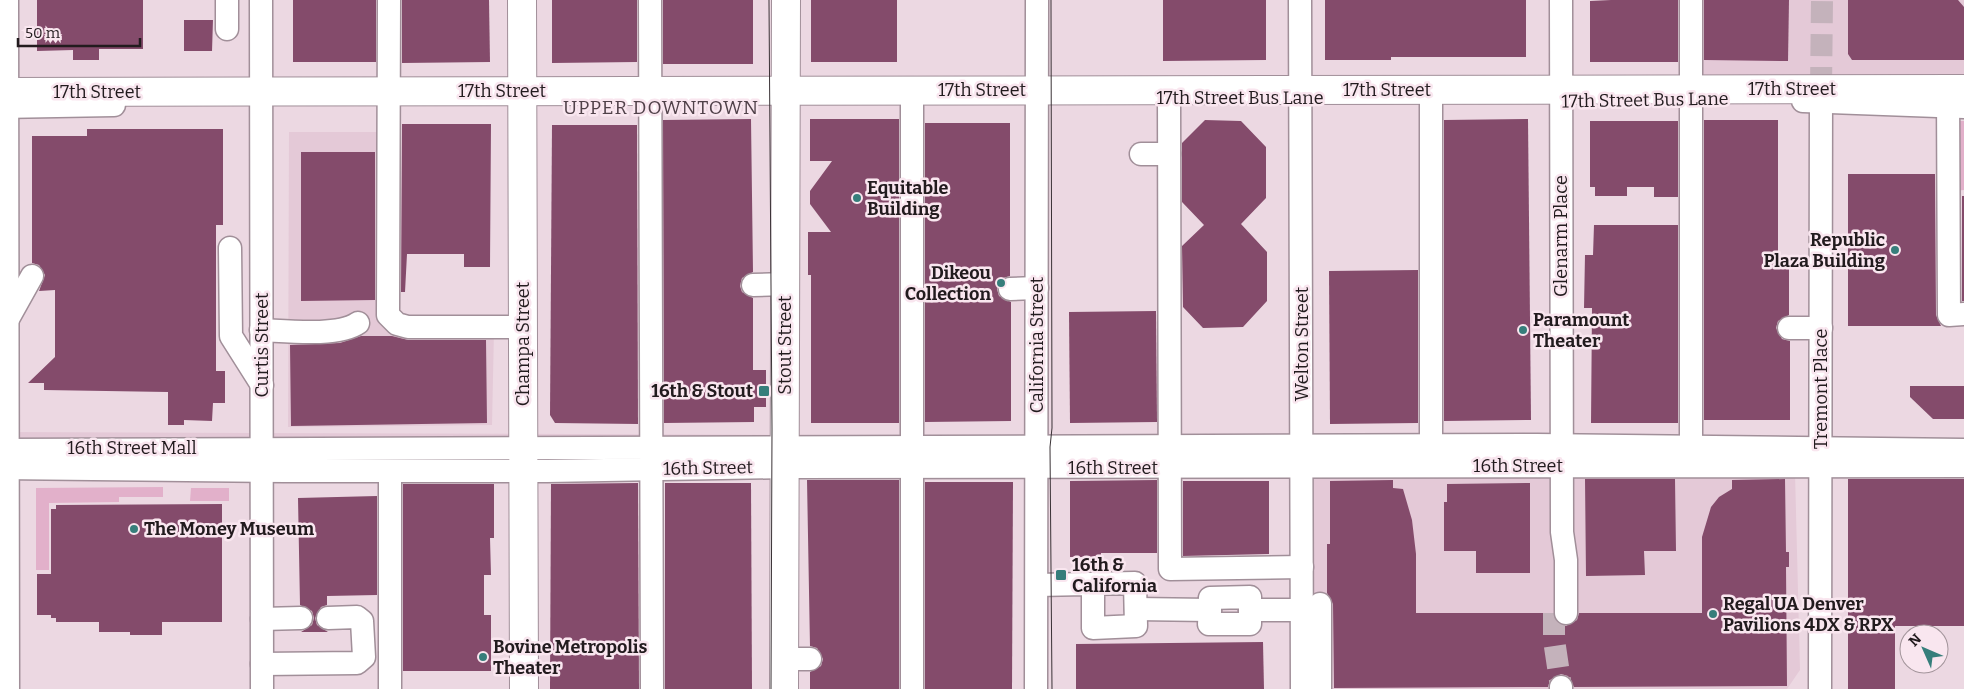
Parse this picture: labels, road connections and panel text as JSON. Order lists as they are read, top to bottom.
{
  "streets": {
    "main road": ["17th Street", "Champa Street", "Stout Street"],
    "street": [
      "Glenarm Place",
      "Welton Street",
      "Curtis Street",
      "California Street",
      "Tremont Place",
      "16th Street Mall",
      "16th Street"
    ]
  },
  "crossings": [
    ["17th Street", "Glenarm Place"],
    ["17th Street", "Champa Street"],
    ["17th Street", "Welton Street"],
    ["17th Street", "Curtis Street"],
    ["17th Street", "Stout Street"],
    ["17th Street", "California Street"],
    ["17th Street", "Tremont Place"],
    ["Glenarm Place", "16th Street"],
    ["Champa Street", "16th Street"],
    ["Welton Street", "16th Street"],
    ["Curtis Street", "16th Street Mall"],
    ["Curtis Street", "16th Street"],
    ["Stout Street", "16th Street"],
    ["California Street", "16th Street"],
    ["Tremont Place", "16th Street"],
    ["16th Street Mall", "16th Street"]
  ],
  "districts": ["UPPER DOWNTOWN"],
  "places": {
    "other": [
      "Equitable Building",
      "Republic Plaza Building",
      "Dikeou Collection",
      "Paramount Theater",
      "The Money Museum",
      "Regal UA Denver Pavilions 4DX & RPX",
      "Bovine Metropolis Theater"
    ],
    "transit": ["16th & Stout", "16th & California"]
  },
  "scale_bar": "50 m",
  "north": "top left"
}
